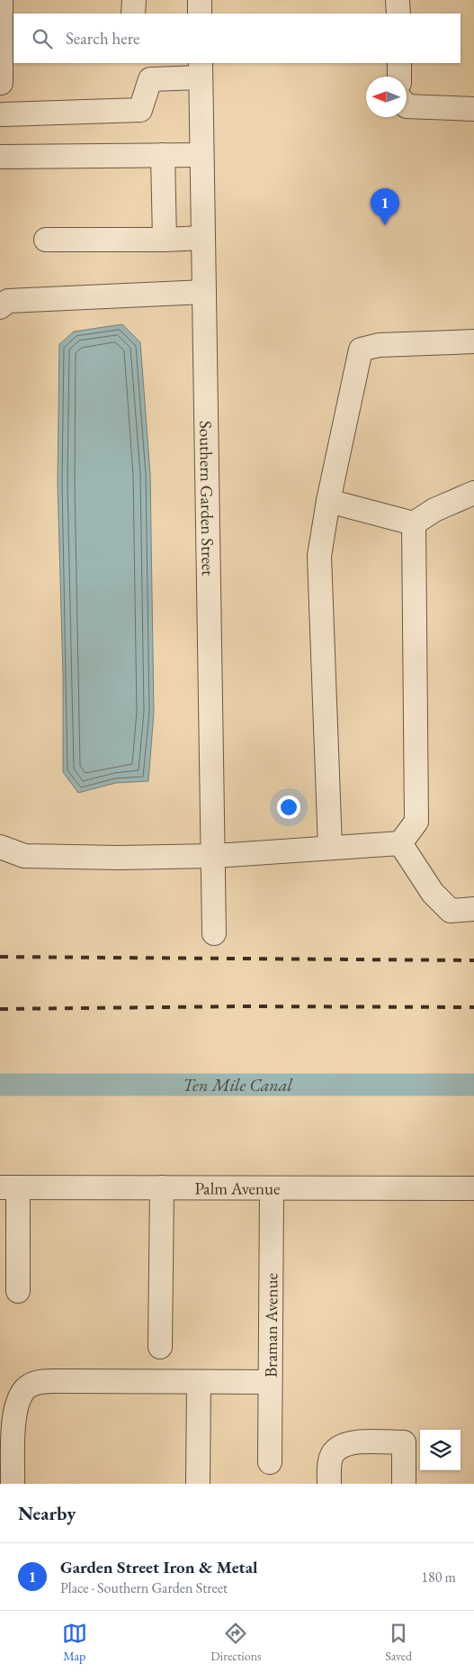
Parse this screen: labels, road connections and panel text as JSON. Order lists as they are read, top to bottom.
{
  "streets": {
    "street": ["Southern Garden Street", "Palm Avenue", "Braman Avenue"]
  },
  "crossings": [
    ["Palm Avenue", "Braman Avenue"]
  ],
  "water": ["Ten Mile Canal"],
  "north": "left",
  "page": {
    "search": "Search here",
    "pins": "1",
    "heading": "Nearby",
    "list": [
      {
        "mark": "1",
        "name": "Garden Street Iron & Metal",
        "note": "Place · Southern Garden Street",
        "value": "180 m"
      }
    ],
    "nav": ["Map", "Directions", "Saved"]
  }
}
